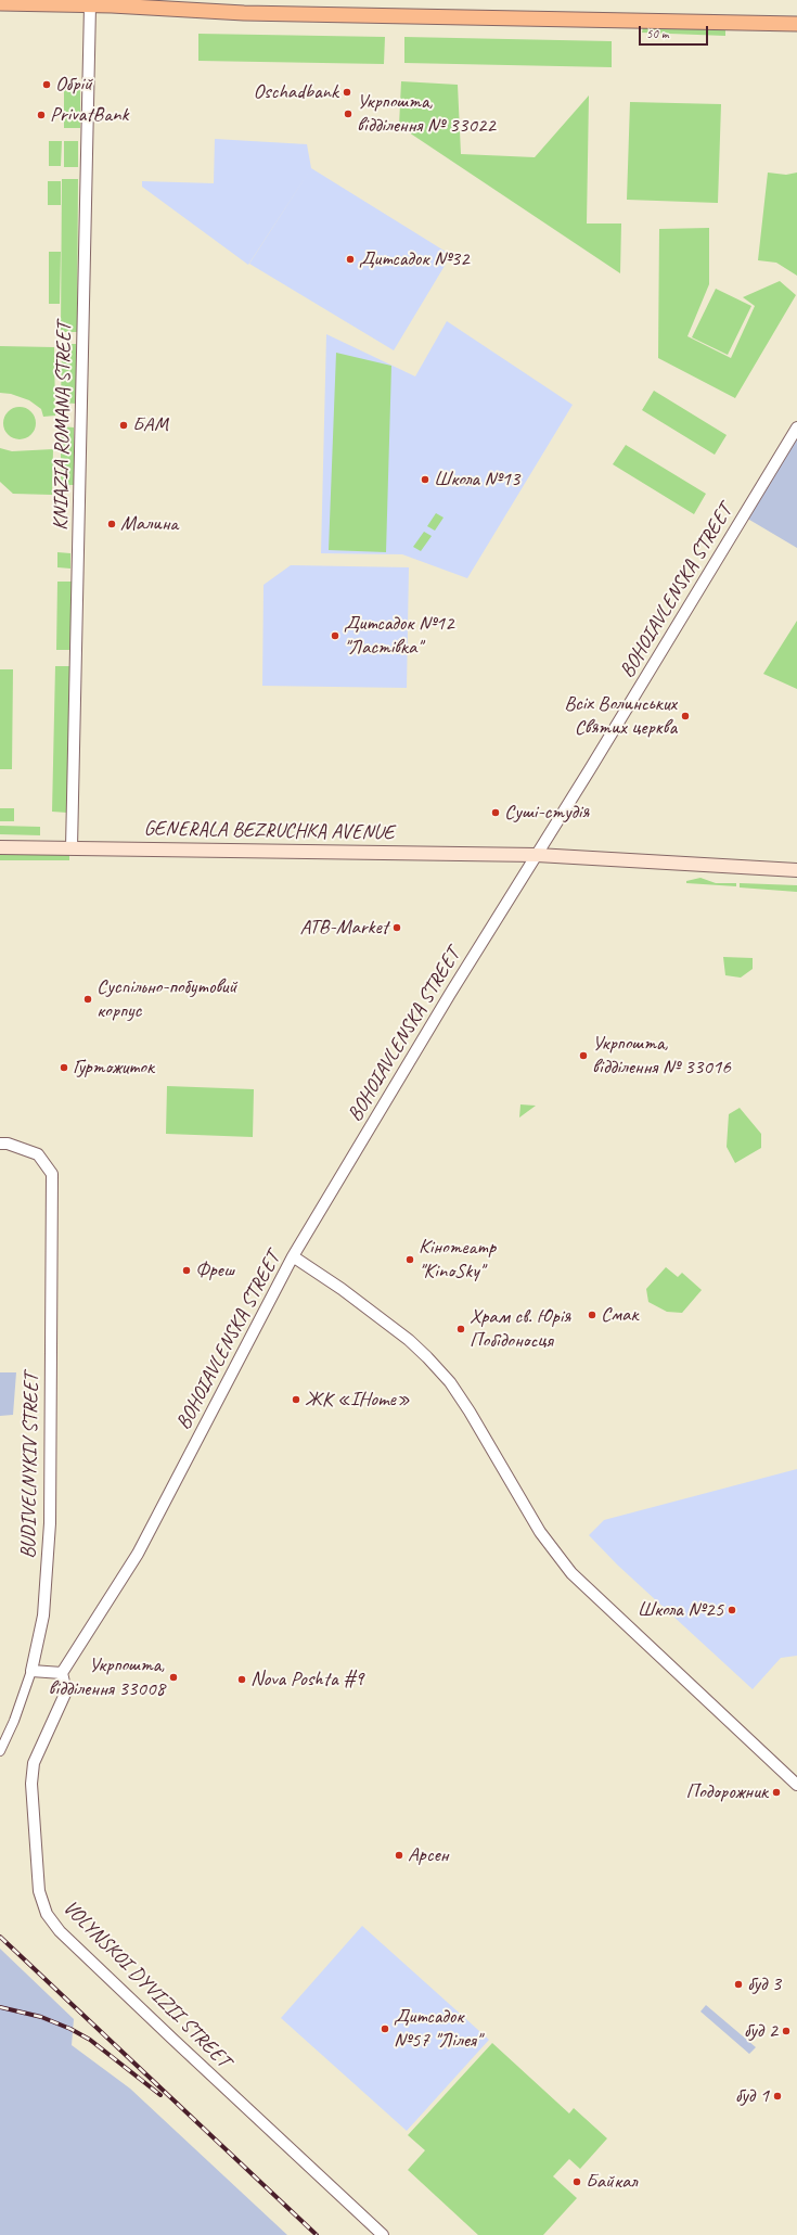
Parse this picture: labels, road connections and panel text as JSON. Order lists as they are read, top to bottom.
{
  "streets": {
    "main road": ["GENERALA BEZRUCHKA AVENUE"],
    "street": [
      "KNIAZIA ROMANA STREET",
      "BOHOIAVLENSKA STREET",
      "BUDIVELNYKIV STREET",
      "VOLYNSKOI DYVIZII STREET"
    ]
  },
  "crossings": [
    ["KNIAZIA ROMANA STREET", "GENERALA BEZRUCHKA AVENUE"],
    ["BOHOIAVLENSKA STREET", "GENERALA BEZRUCHKA AVENUE"],
    ["BOHOIAVLENSKA STREET", "VOLYNSKOI DYVIZII STREET"]
  ],
  "places": [
    "Обрій",
    "Oschadbank",
    "Укрпошта, відділення № 33022",
    "PrivatBank",
    "Дитсадок №32",
    "БАМ",
    "Школа №13",
    "Малина",
    "Дитсадок №12 \"Ластівка\"",
    "Всіх Волинських Святих церква",
    "Суші-студія",
    "ATB-Market",
    "Суспільно-побутовий корпус",
    "Укрпошта, відділення № 33016",
    "Гуртожиток",
    "Кінотеатр \"KinoSky\"",
    "Фреш",
    "Смак",
    "Храм св. Юрія Побідоносця",
    "ЖК «IHome»",
    "Школа №25",
    "Укрпошта, відділення 33008",
    "Nova Poshta #9",
    "Подорожник",
    "Арсен",
    "буд 3",
    "Дитсадок №57 \"Лілея\"",
    "буд 2",
    "буд 1",
    "Байкал"
  ],
  "scale_bar": "50 m"
}
